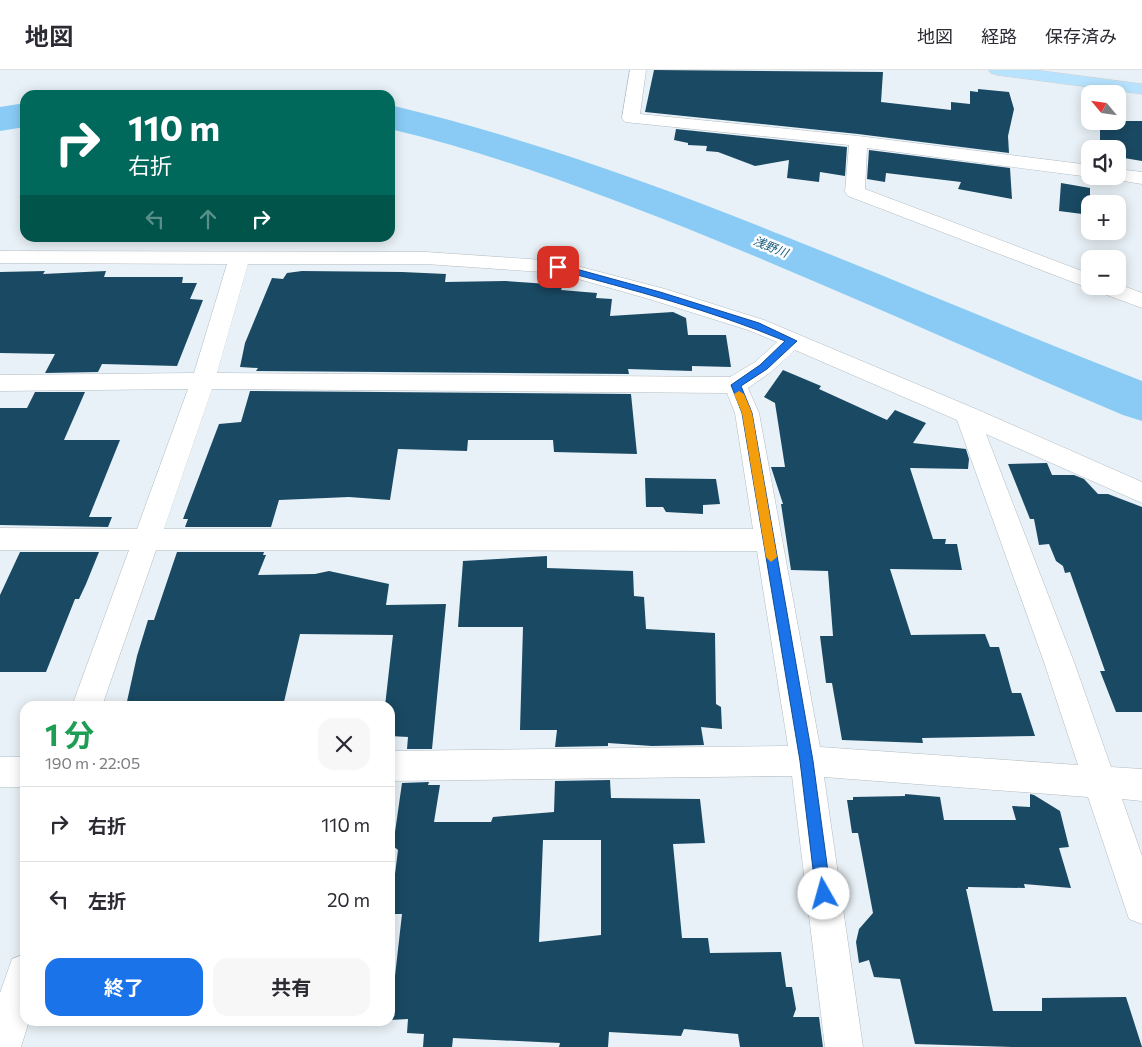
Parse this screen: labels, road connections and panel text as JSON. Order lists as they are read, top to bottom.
{
  "water": ["浅野川"],
  "north": "top left",
  "page": {
    "header": "地図",
    "nav": ["地図", "経路", "保存済み"],
    "map_buttons": ["+", "−"],
    "turn": ["110 m", "右折"],
    "heading": ["1 分", "190 m · 22:05"],
    "list": [
      {
        "name": "右折",
        "value": "110 m"
      },
      {
        "name": "左折",
        "value": "20 m"
      }
    ],
    "buttons": ["終了", "共有"]
  }
}
